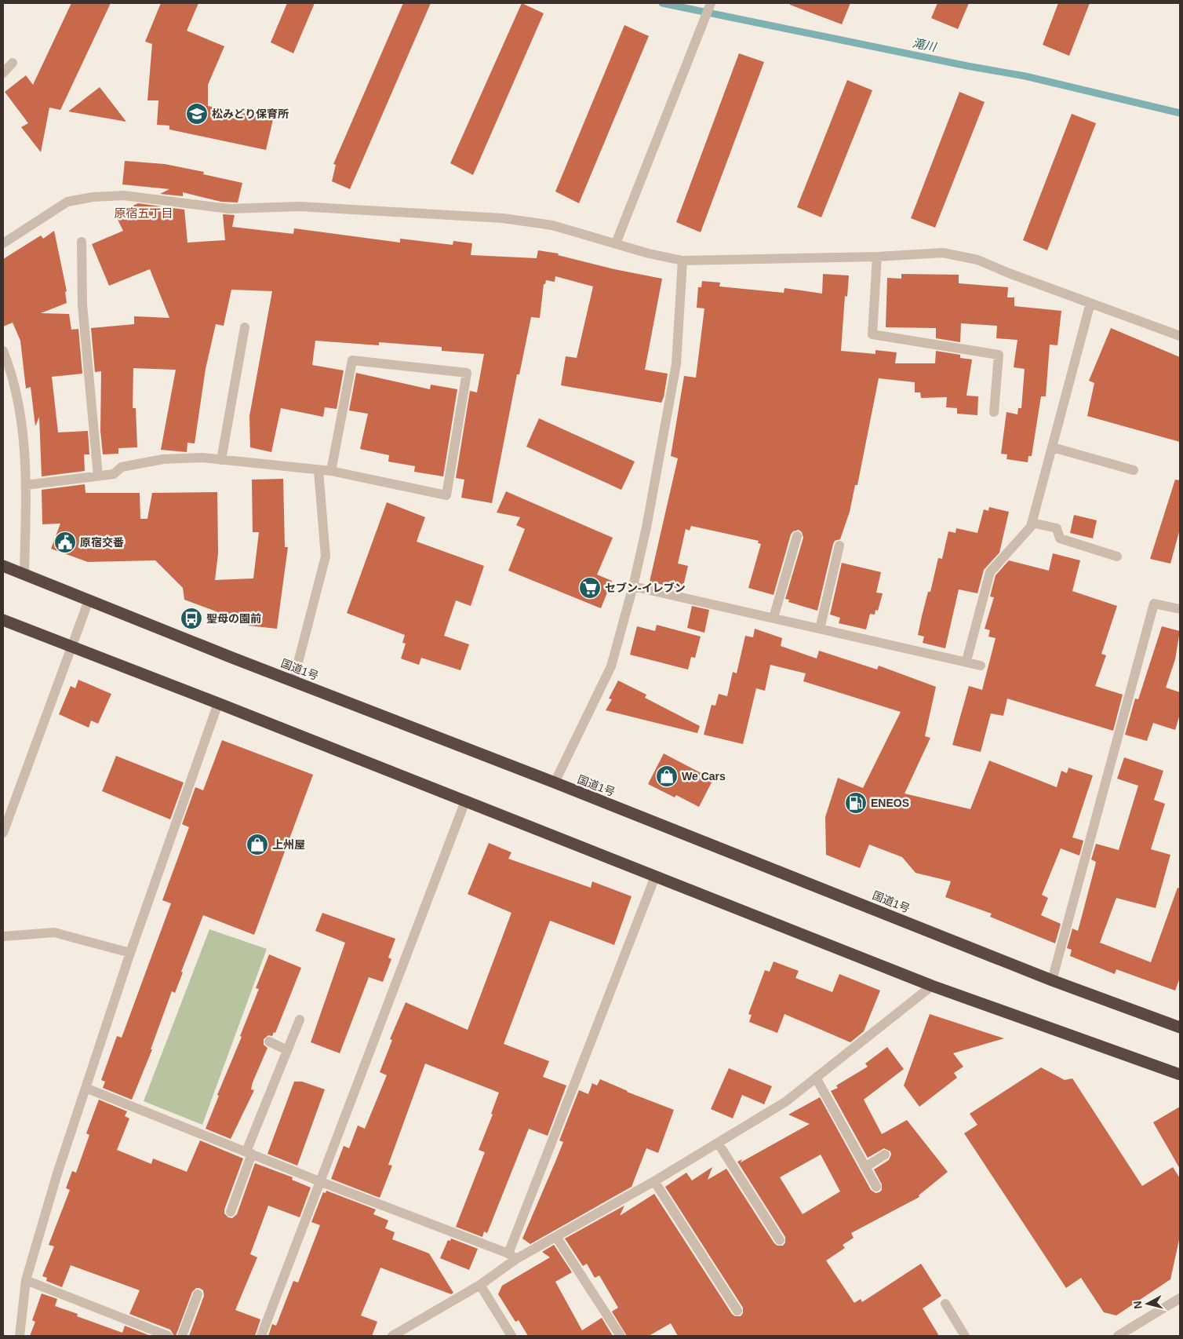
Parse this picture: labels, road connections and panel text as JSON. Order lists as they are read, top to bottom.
{
  "streets": {
    "highway": ["国道1号"]
  },
  "districts": ["原宿五丁目"],
  "water": ["滝川"],
  "places": {
    "school or university": ["松みどり保育所"],
    "public building": ["原宿交番"],
    "supermarket": ["セブン-イレブン"],
    "bus stop": ["聖母の園前"],
    "shop": ["We Cars", "上州屋"],
    "fuel station": ["ENEOS"]
  },
  "north": "left"
}
